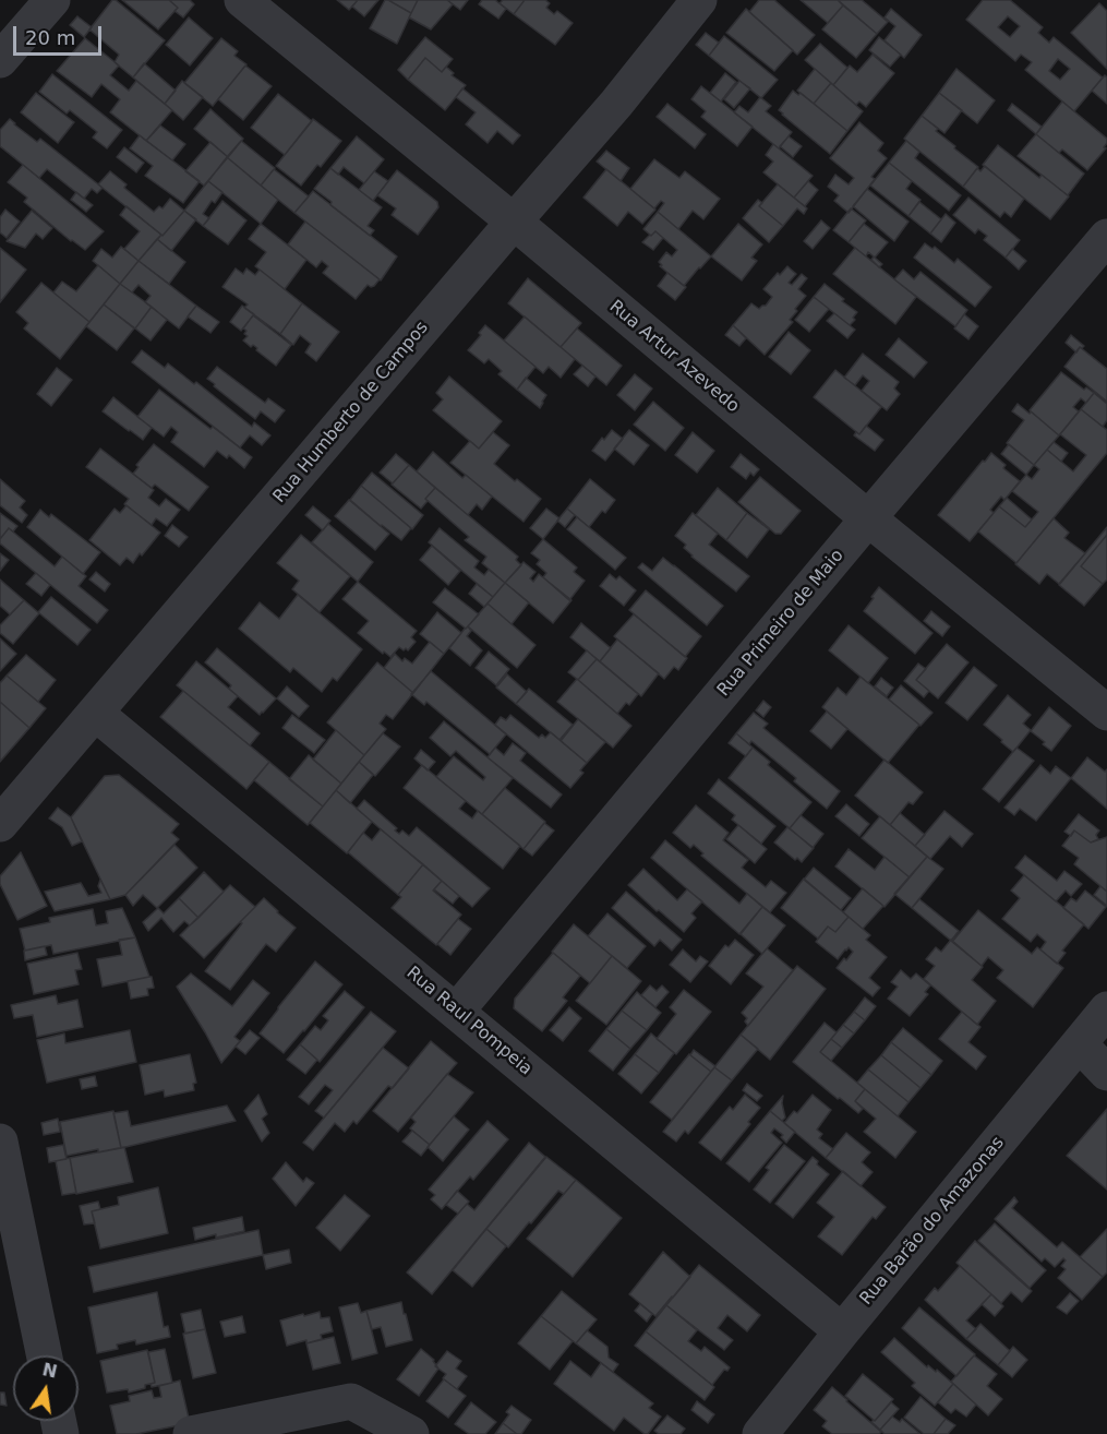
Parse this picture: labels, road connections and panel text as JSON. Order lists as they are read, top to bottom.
{
  "streets": {
    "street": [
      "Rua Artur Azevedo",
      "Rua Humberto de Campos",
      "Rua Primeiro de Maio",
      "Rua Raul Pompeia",
      "Rua Barão do Amazonas"
    ]
  },
  "crossings": [
    ["Rua Artur Azevedo", "Rua Humberto de Campos"],
    ["Rua Artur Azevedo", "Rua Primeiro de Maio"],
    ["Rua Humberto de Campos", "Rua Raul Pompeia"],
    ["Rua Primeiro de Maio", "Rua Raul Pompeia"],
    ["Rua Raul Pompeia", "Rua Barão do Amazonas"]
  ],
  "scale_bar": "20 m",
  "north": "top"
}
